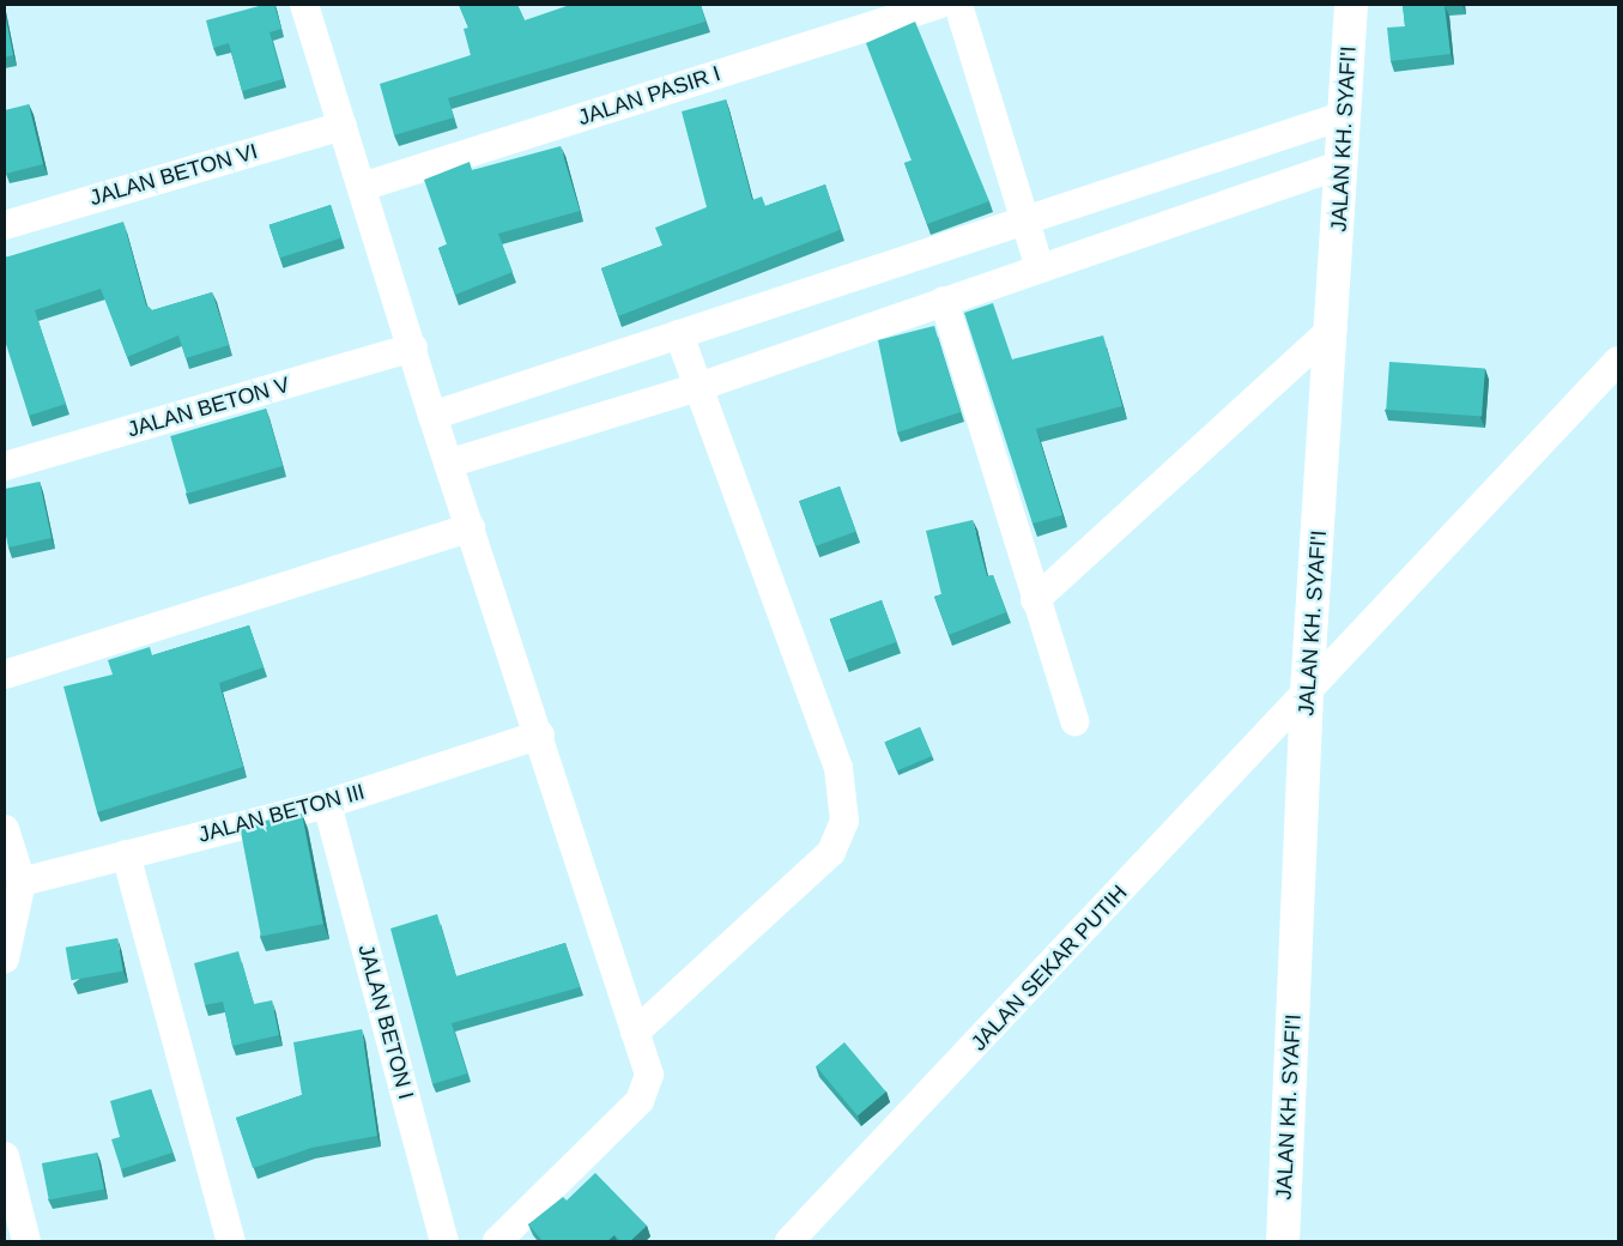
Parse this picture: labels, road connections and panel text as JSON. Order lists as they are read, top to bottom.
{
  "streets": {
    "main road": ["JALAN KH. SYAFI'I"],
    "street": [
      "JALAN PASIR I",
      "JALAN BETON VI",
      "JALAN BETON V",
      "JALAN BETON III",
      "JALAN SEKAR PUTIH",
      "JALAN BETON I"
    ]
  },
  "crossings": [
    ["JALAN KH. SYAFI'I", "JALAN SEKAR PUTIH"],
    ["JALAN BETON III", "JALAN BETON I"]
  ]
}
